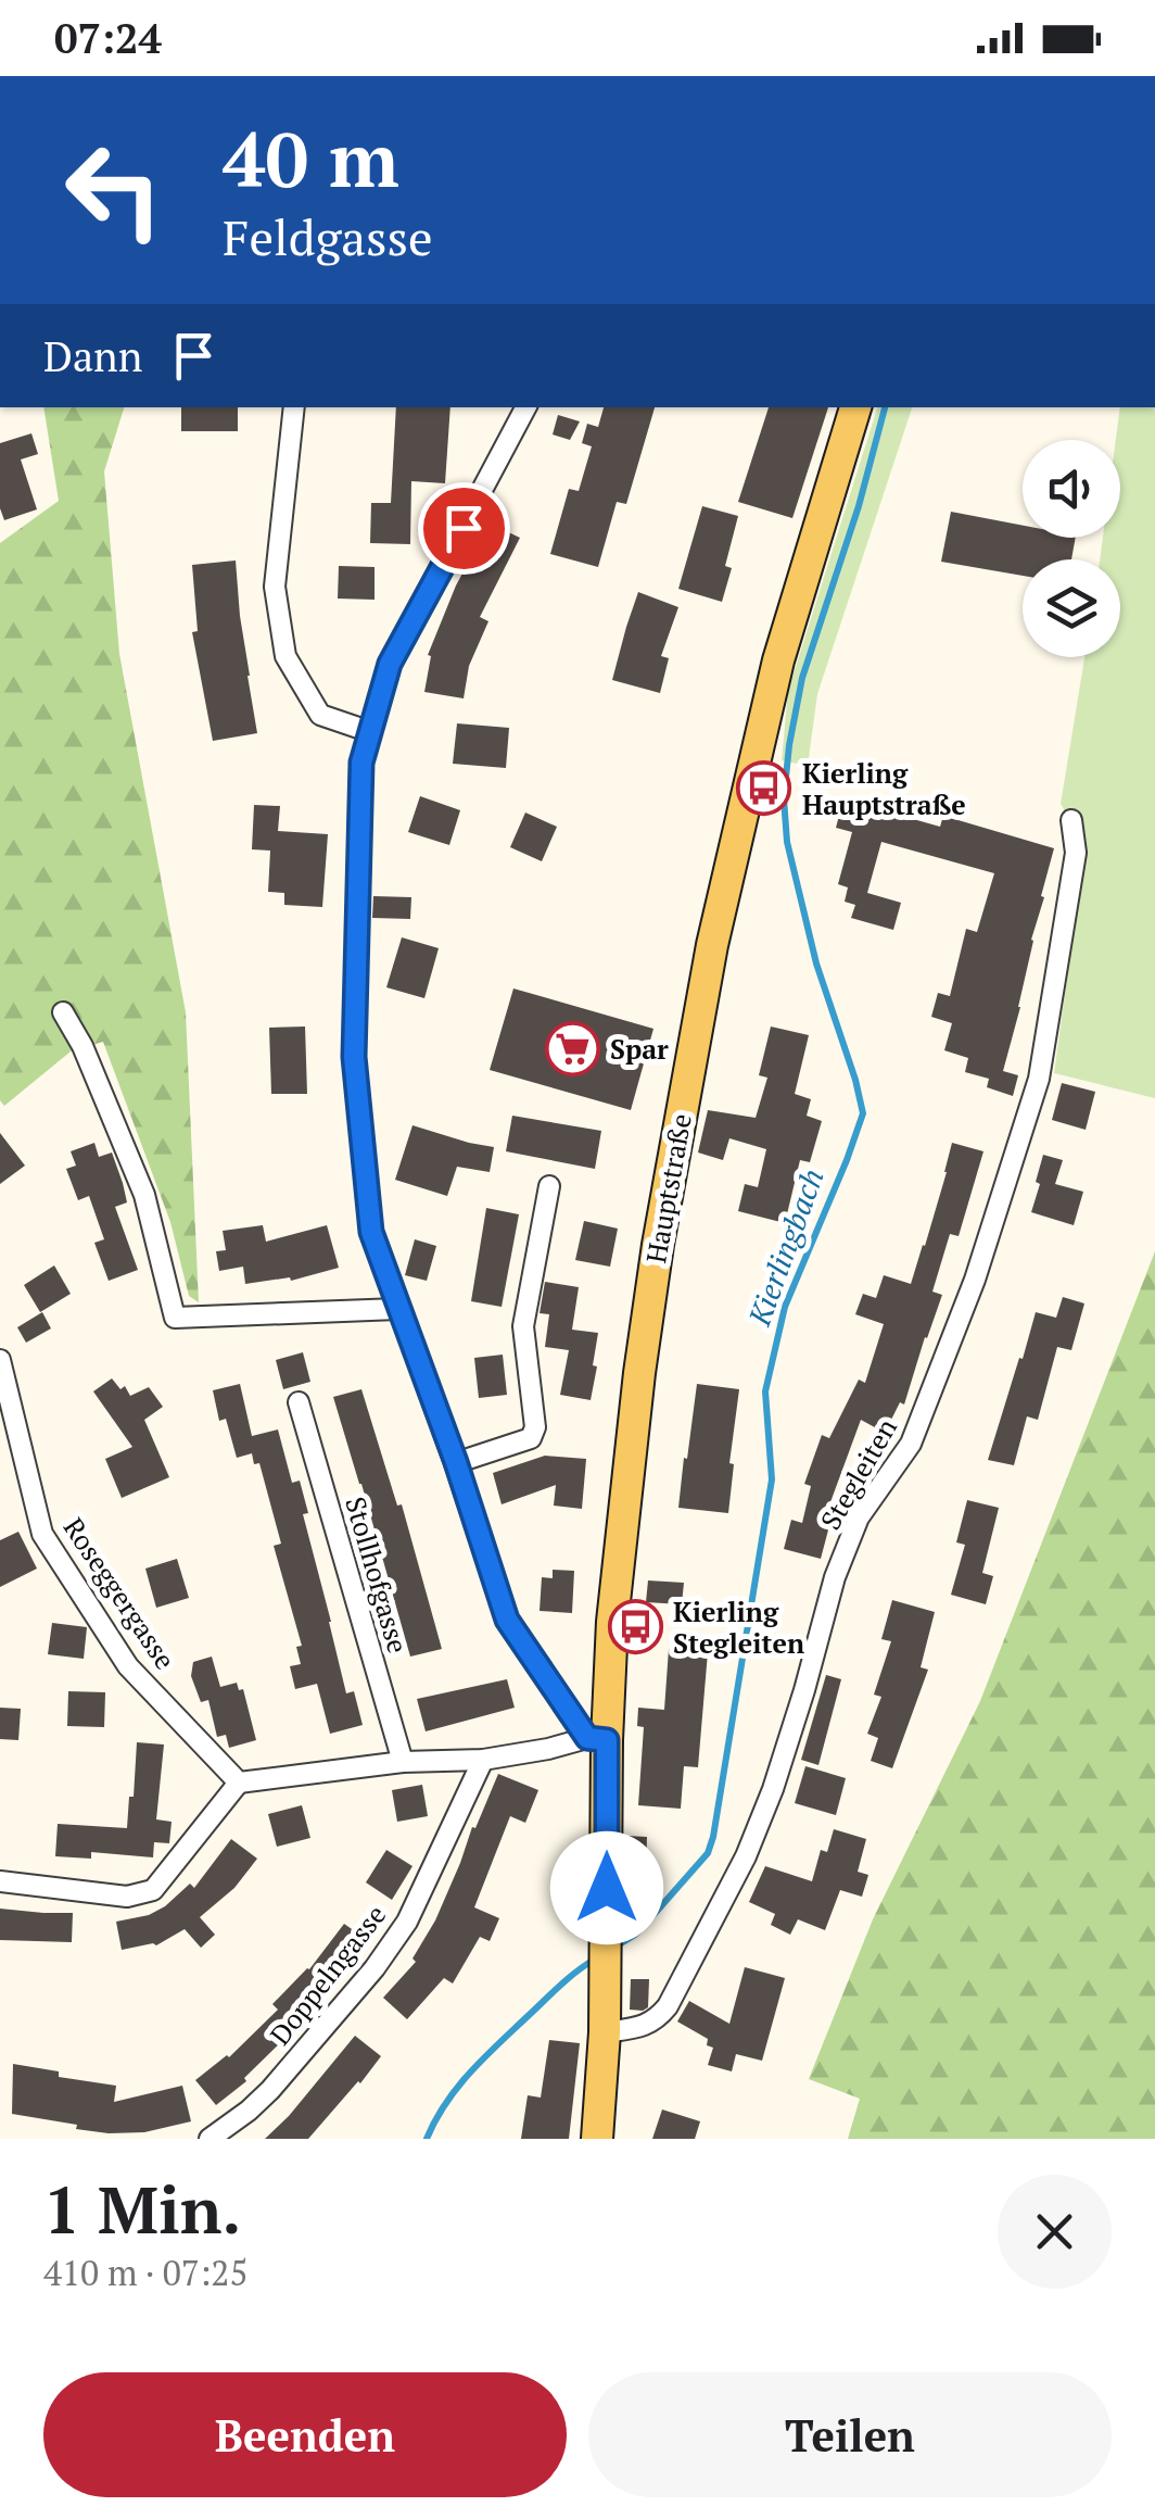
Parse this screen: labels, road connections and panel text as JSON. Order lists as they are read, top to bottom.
{
  "streets": {
    "main road": ["Hauptstraße"],
    "street": [
      "Stegleiten",
      "Stollhofgasse",
      "Roseggergasse",
      "Doppelngasse"
    ]
  },
  "crossings": [
    ["Hauptstraße", "Stegleiten"]
  ],
  "water": ["Kierlingbach"],
  "places": {
    "bus stop": ["Kierling Hauptstraße", "Kierling Stegleiten"],
    "supermarket": ["Spar"]
  },
  "page": {
    "status": "07:24",
    "turn": ["40 m", "Feldgasse"],
    "then": "Dann",
    "heading": ["1 Min.", "410 m · 07:25"],
    "buttons": ["Beenden", "Teilen"]
  }
}
